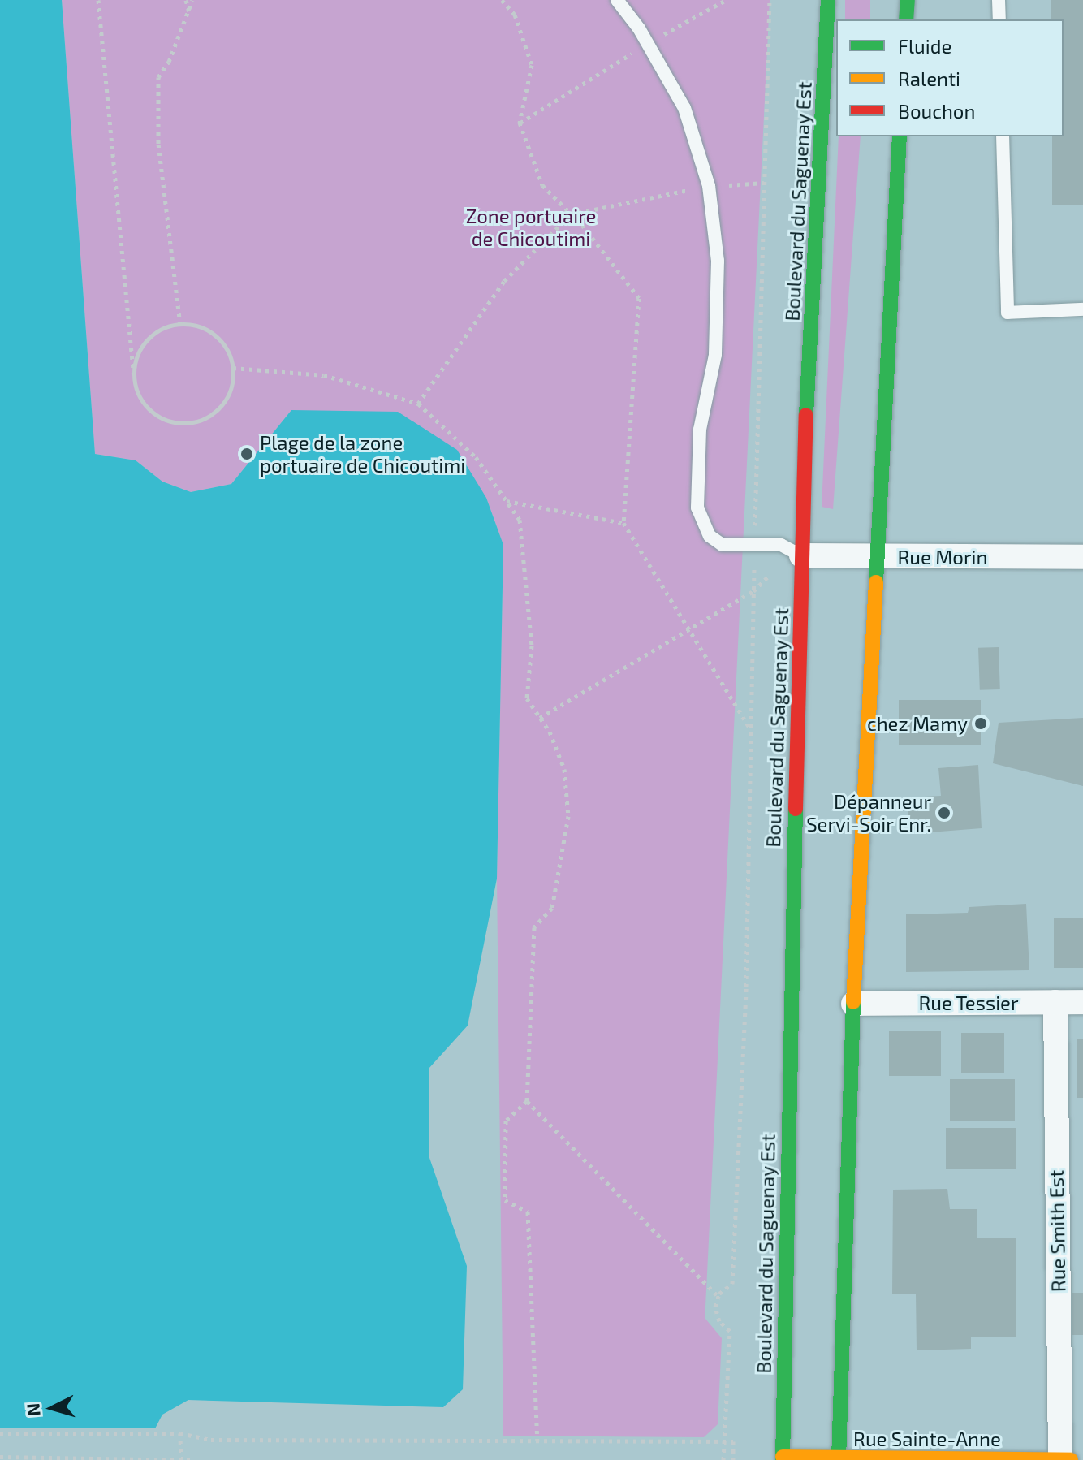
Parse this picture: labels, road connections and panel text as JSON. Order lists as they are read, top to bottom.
{
  "streets": {
    "main road": ["Boulevard du Saguenay Est", "Rue Sainte-Anne"],
    "street": ["Rue Morin", "Rue Tessier", "Rue Smith Est"]
  },
  "crossings": [
    ["Boulevard du Saguenay Est", "Rue Morin"],
    ["Boulevard du Saguenay Est", "Rue Sainte-Anne"],
    ["Rue Tessier", "Rue Smith Est"],
    ["Rue Smith Est", "Rue Sainte-Anne"]
  ],
  "parks": ["Zone portuaire de Chicoutimi"],
  "places": ["Plage de la zone portuaire de Chicoutimi", "chez Mamy", "Dépanneur Servi-Soir Enr."],
  "legend": ["Fluide", "Ralenti", "Bouchon"],
  "north": "left"
}
